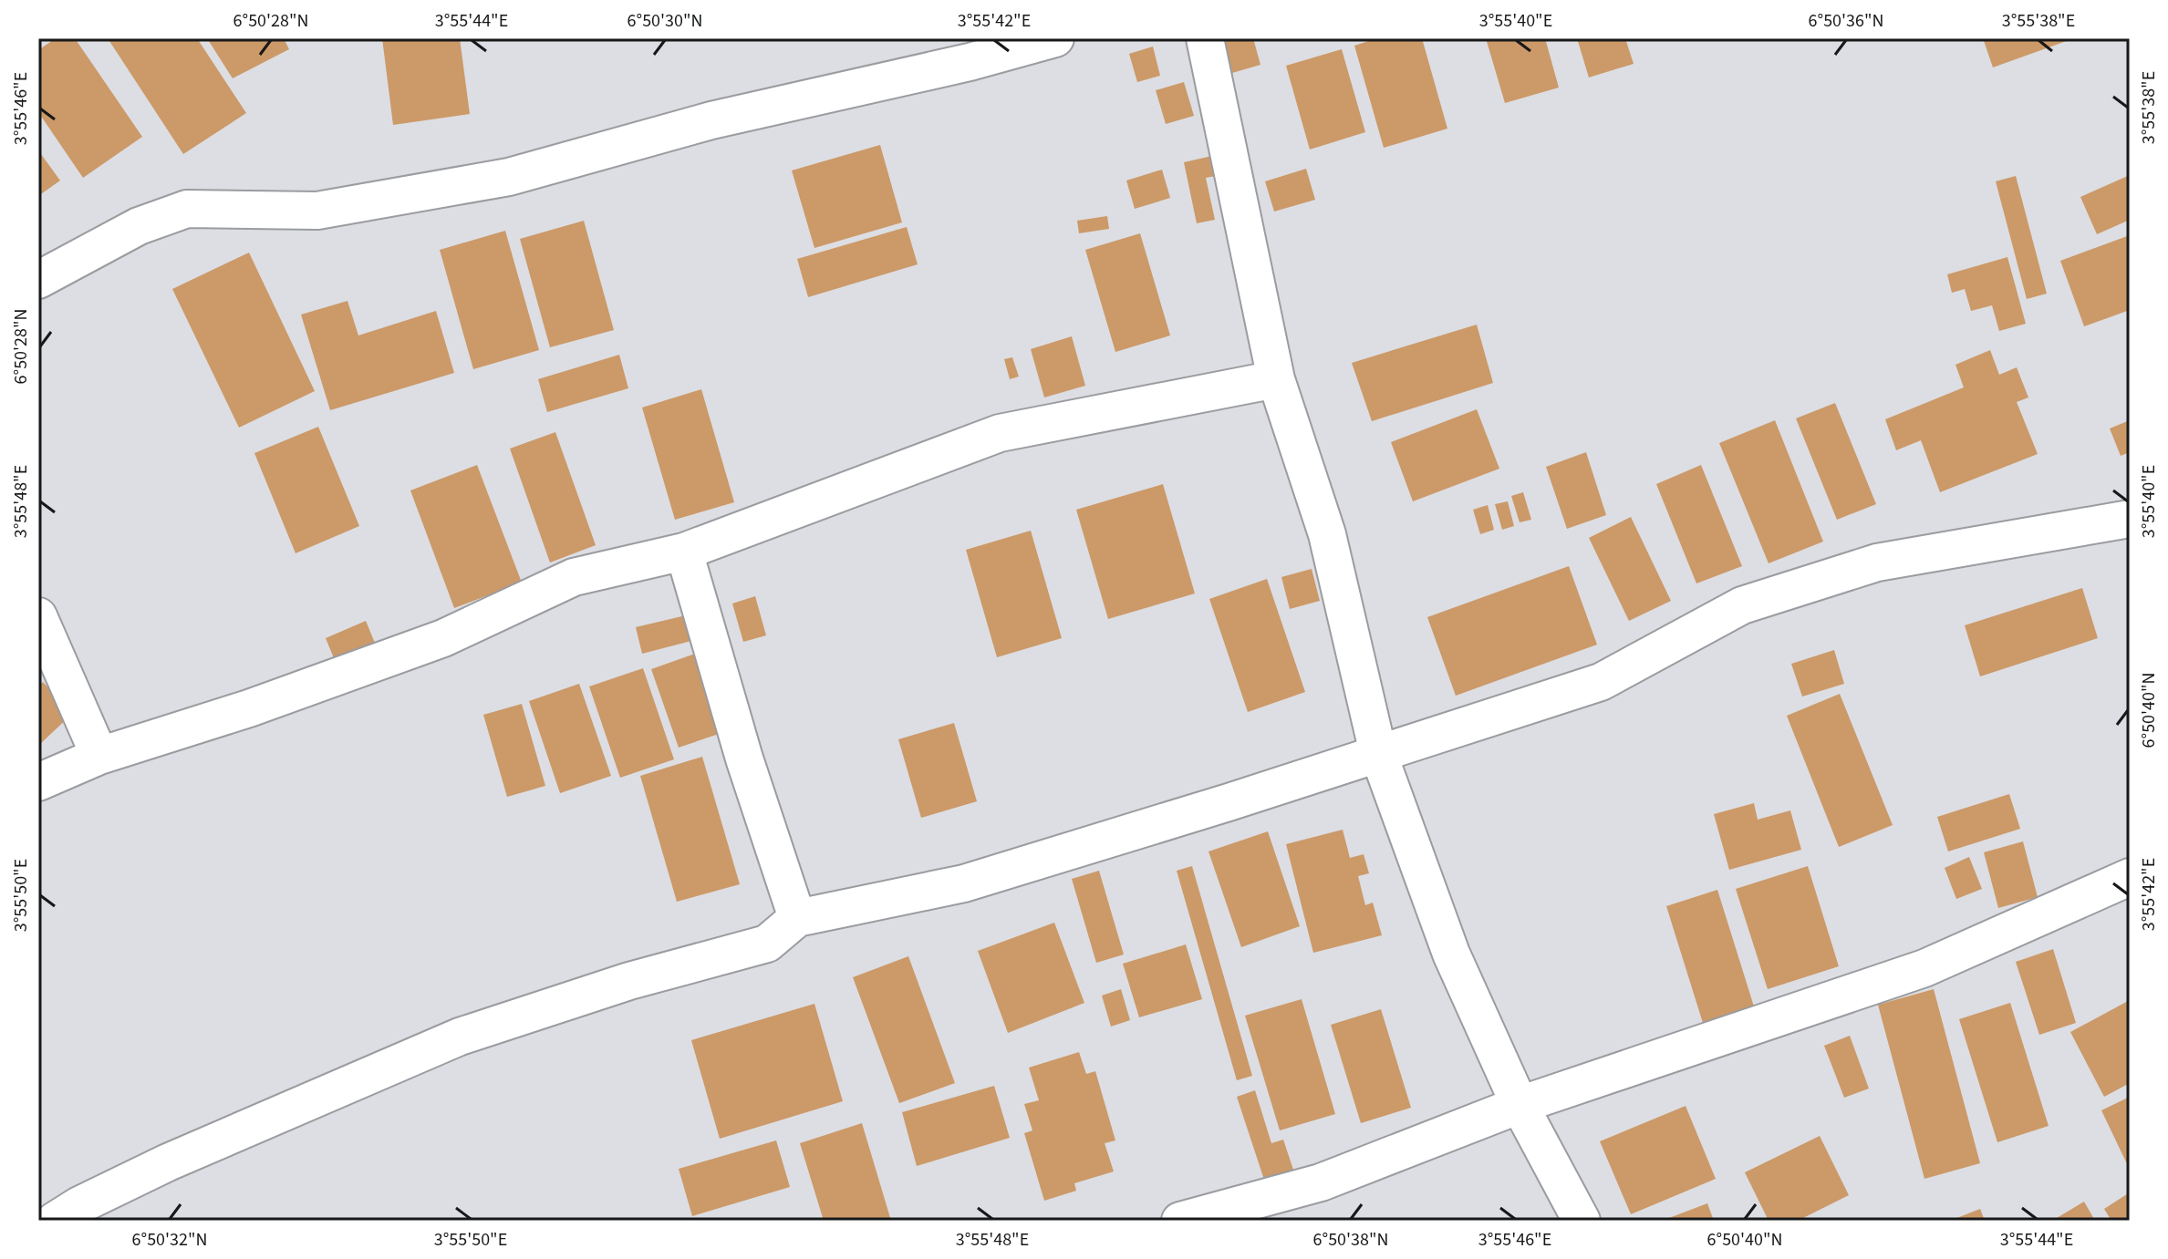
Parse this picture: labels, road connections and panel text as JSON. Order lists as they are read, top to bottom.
{
  "coordinates": [
    "6°50'28\"N",
    "3°55'44\"E",
    "6°50'30\"N",
    "3°55'42\"E",
    "3°55'40\"E",
    "6°50'36\"N",
    "3°55'38\"E",
    "3°55'46\"E",
    "3°55'48\"E",
    "6°50'40\"N",
    "3°55'50\"E",
    "6°50'32\"N",
    "6°50'38\"N"
  ]
}
